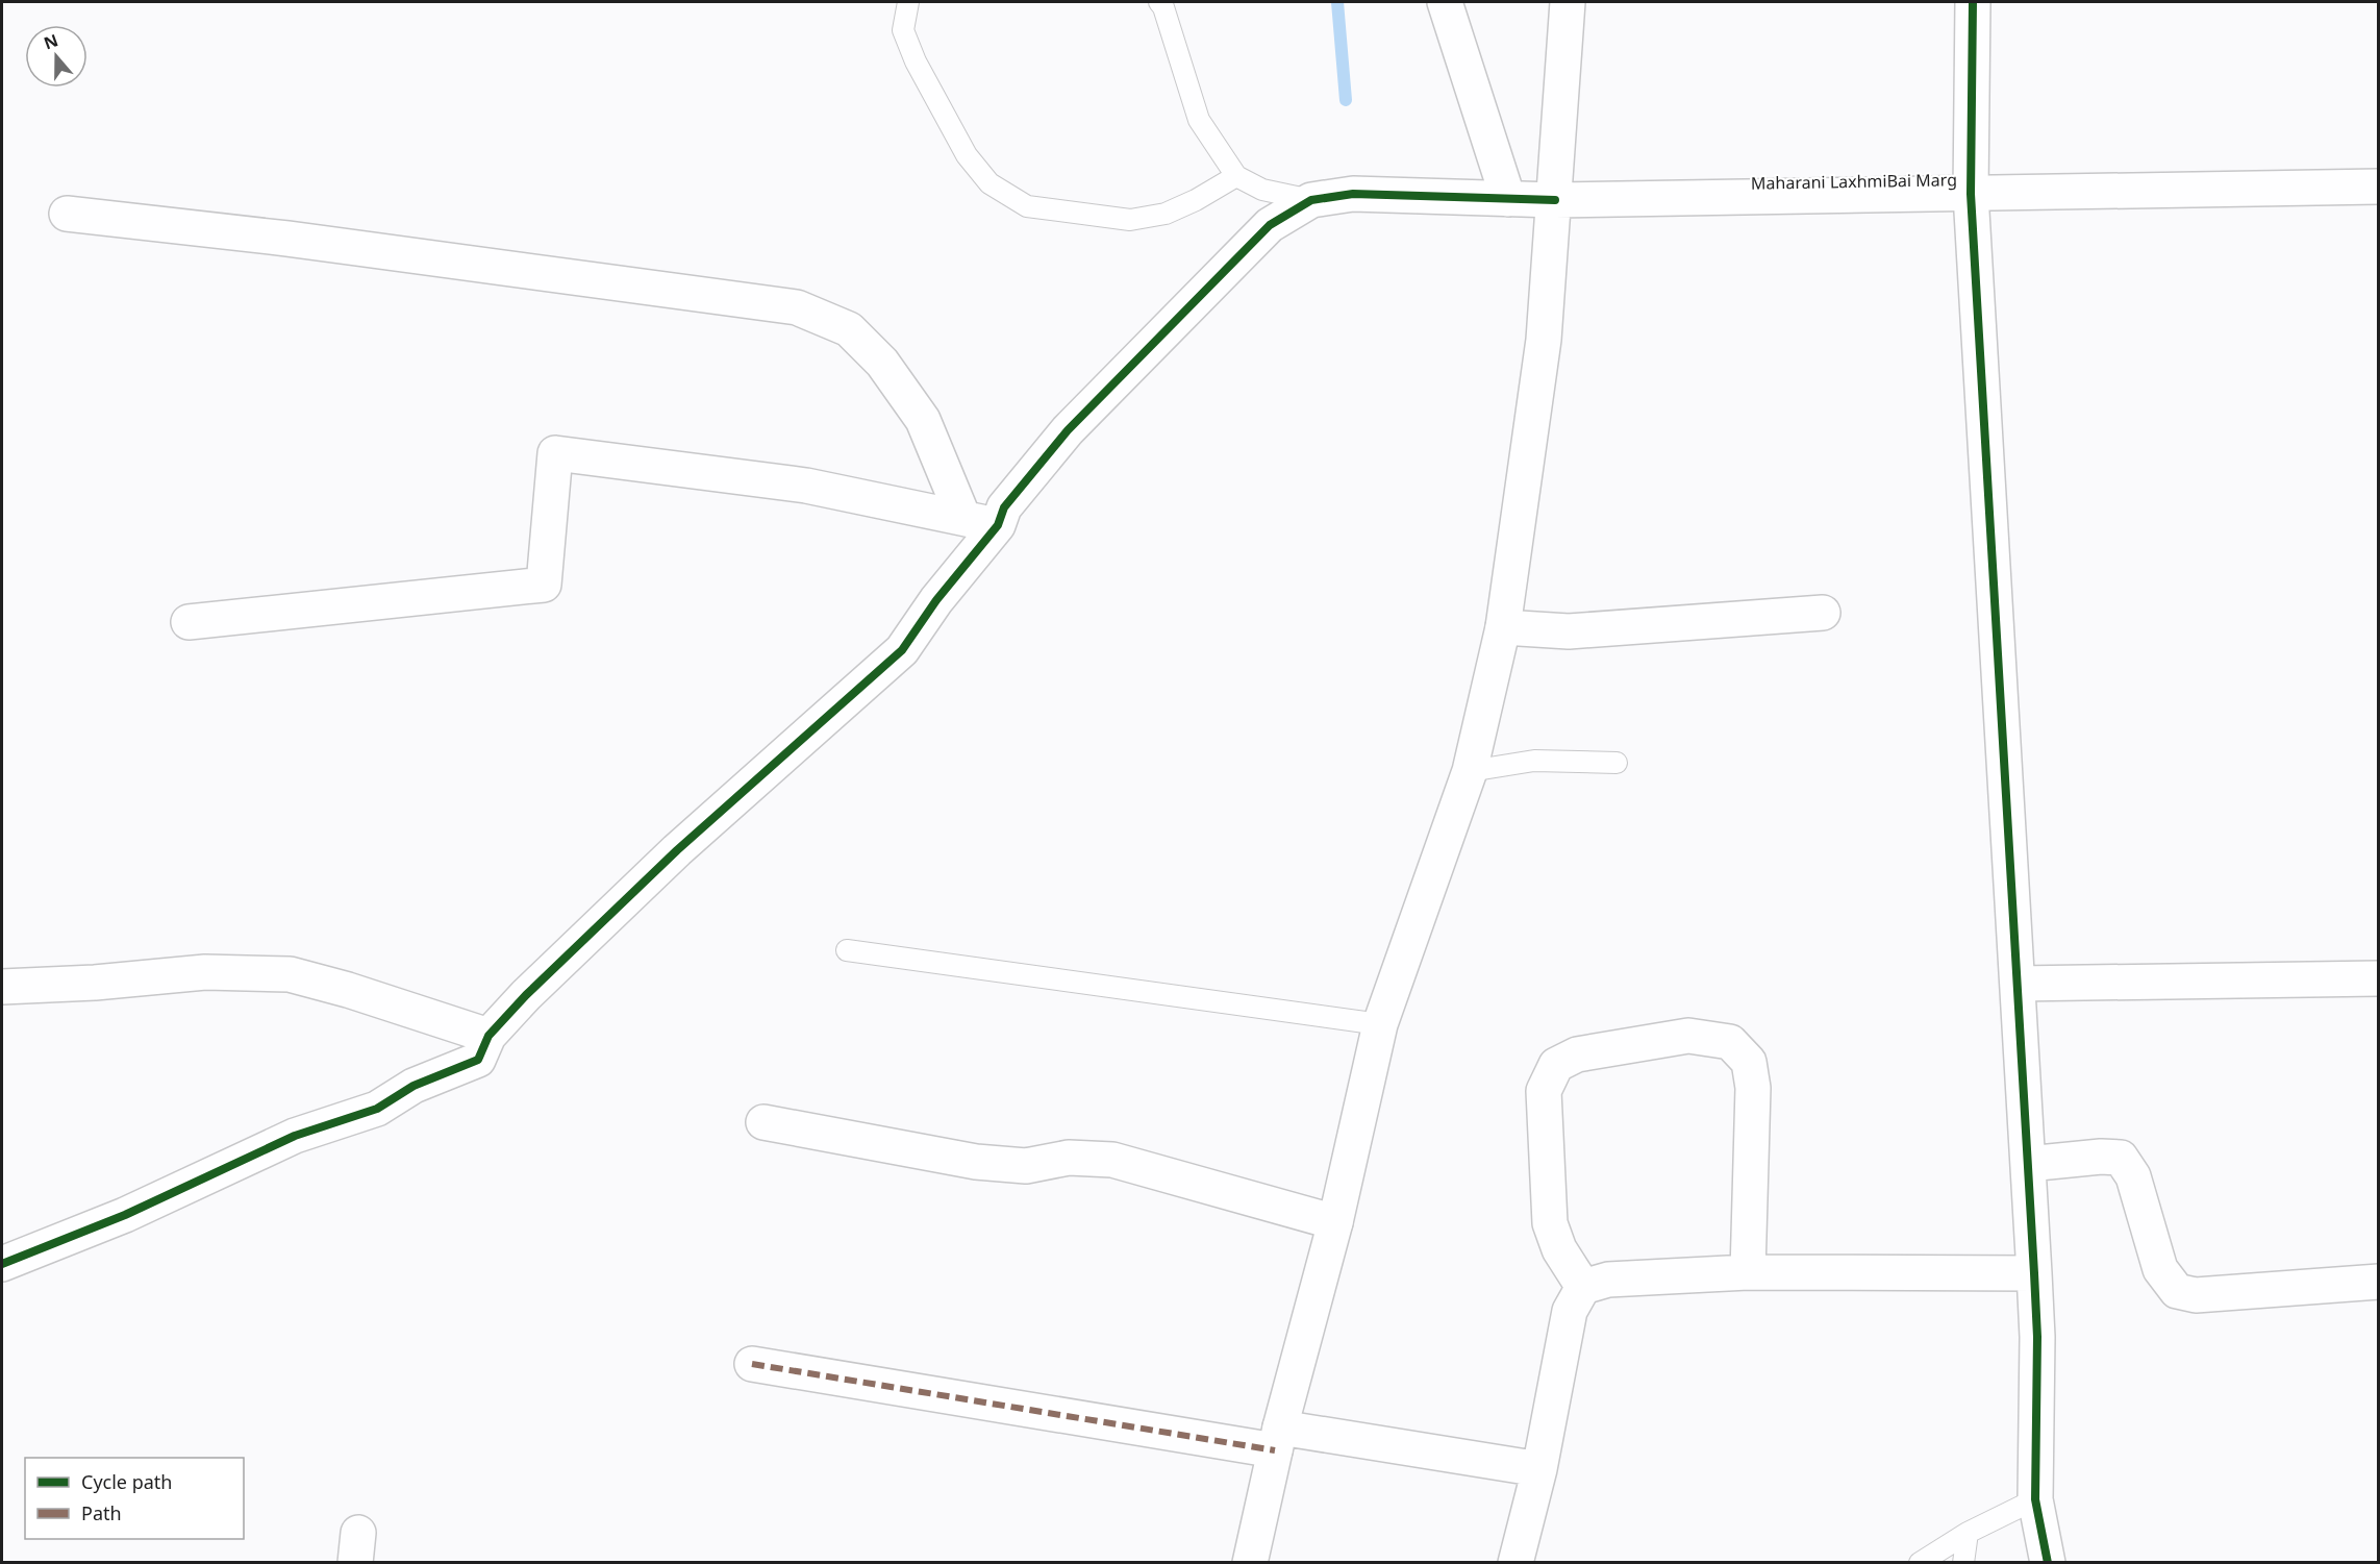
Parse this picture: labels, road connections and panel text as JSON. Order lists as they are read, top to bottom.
{
  "streets": {
    "street": ["Maharani LaxhmiBai Marg"]
  },
  "legend": ["Cycle path", "Path"],
  "north": "top"
}
